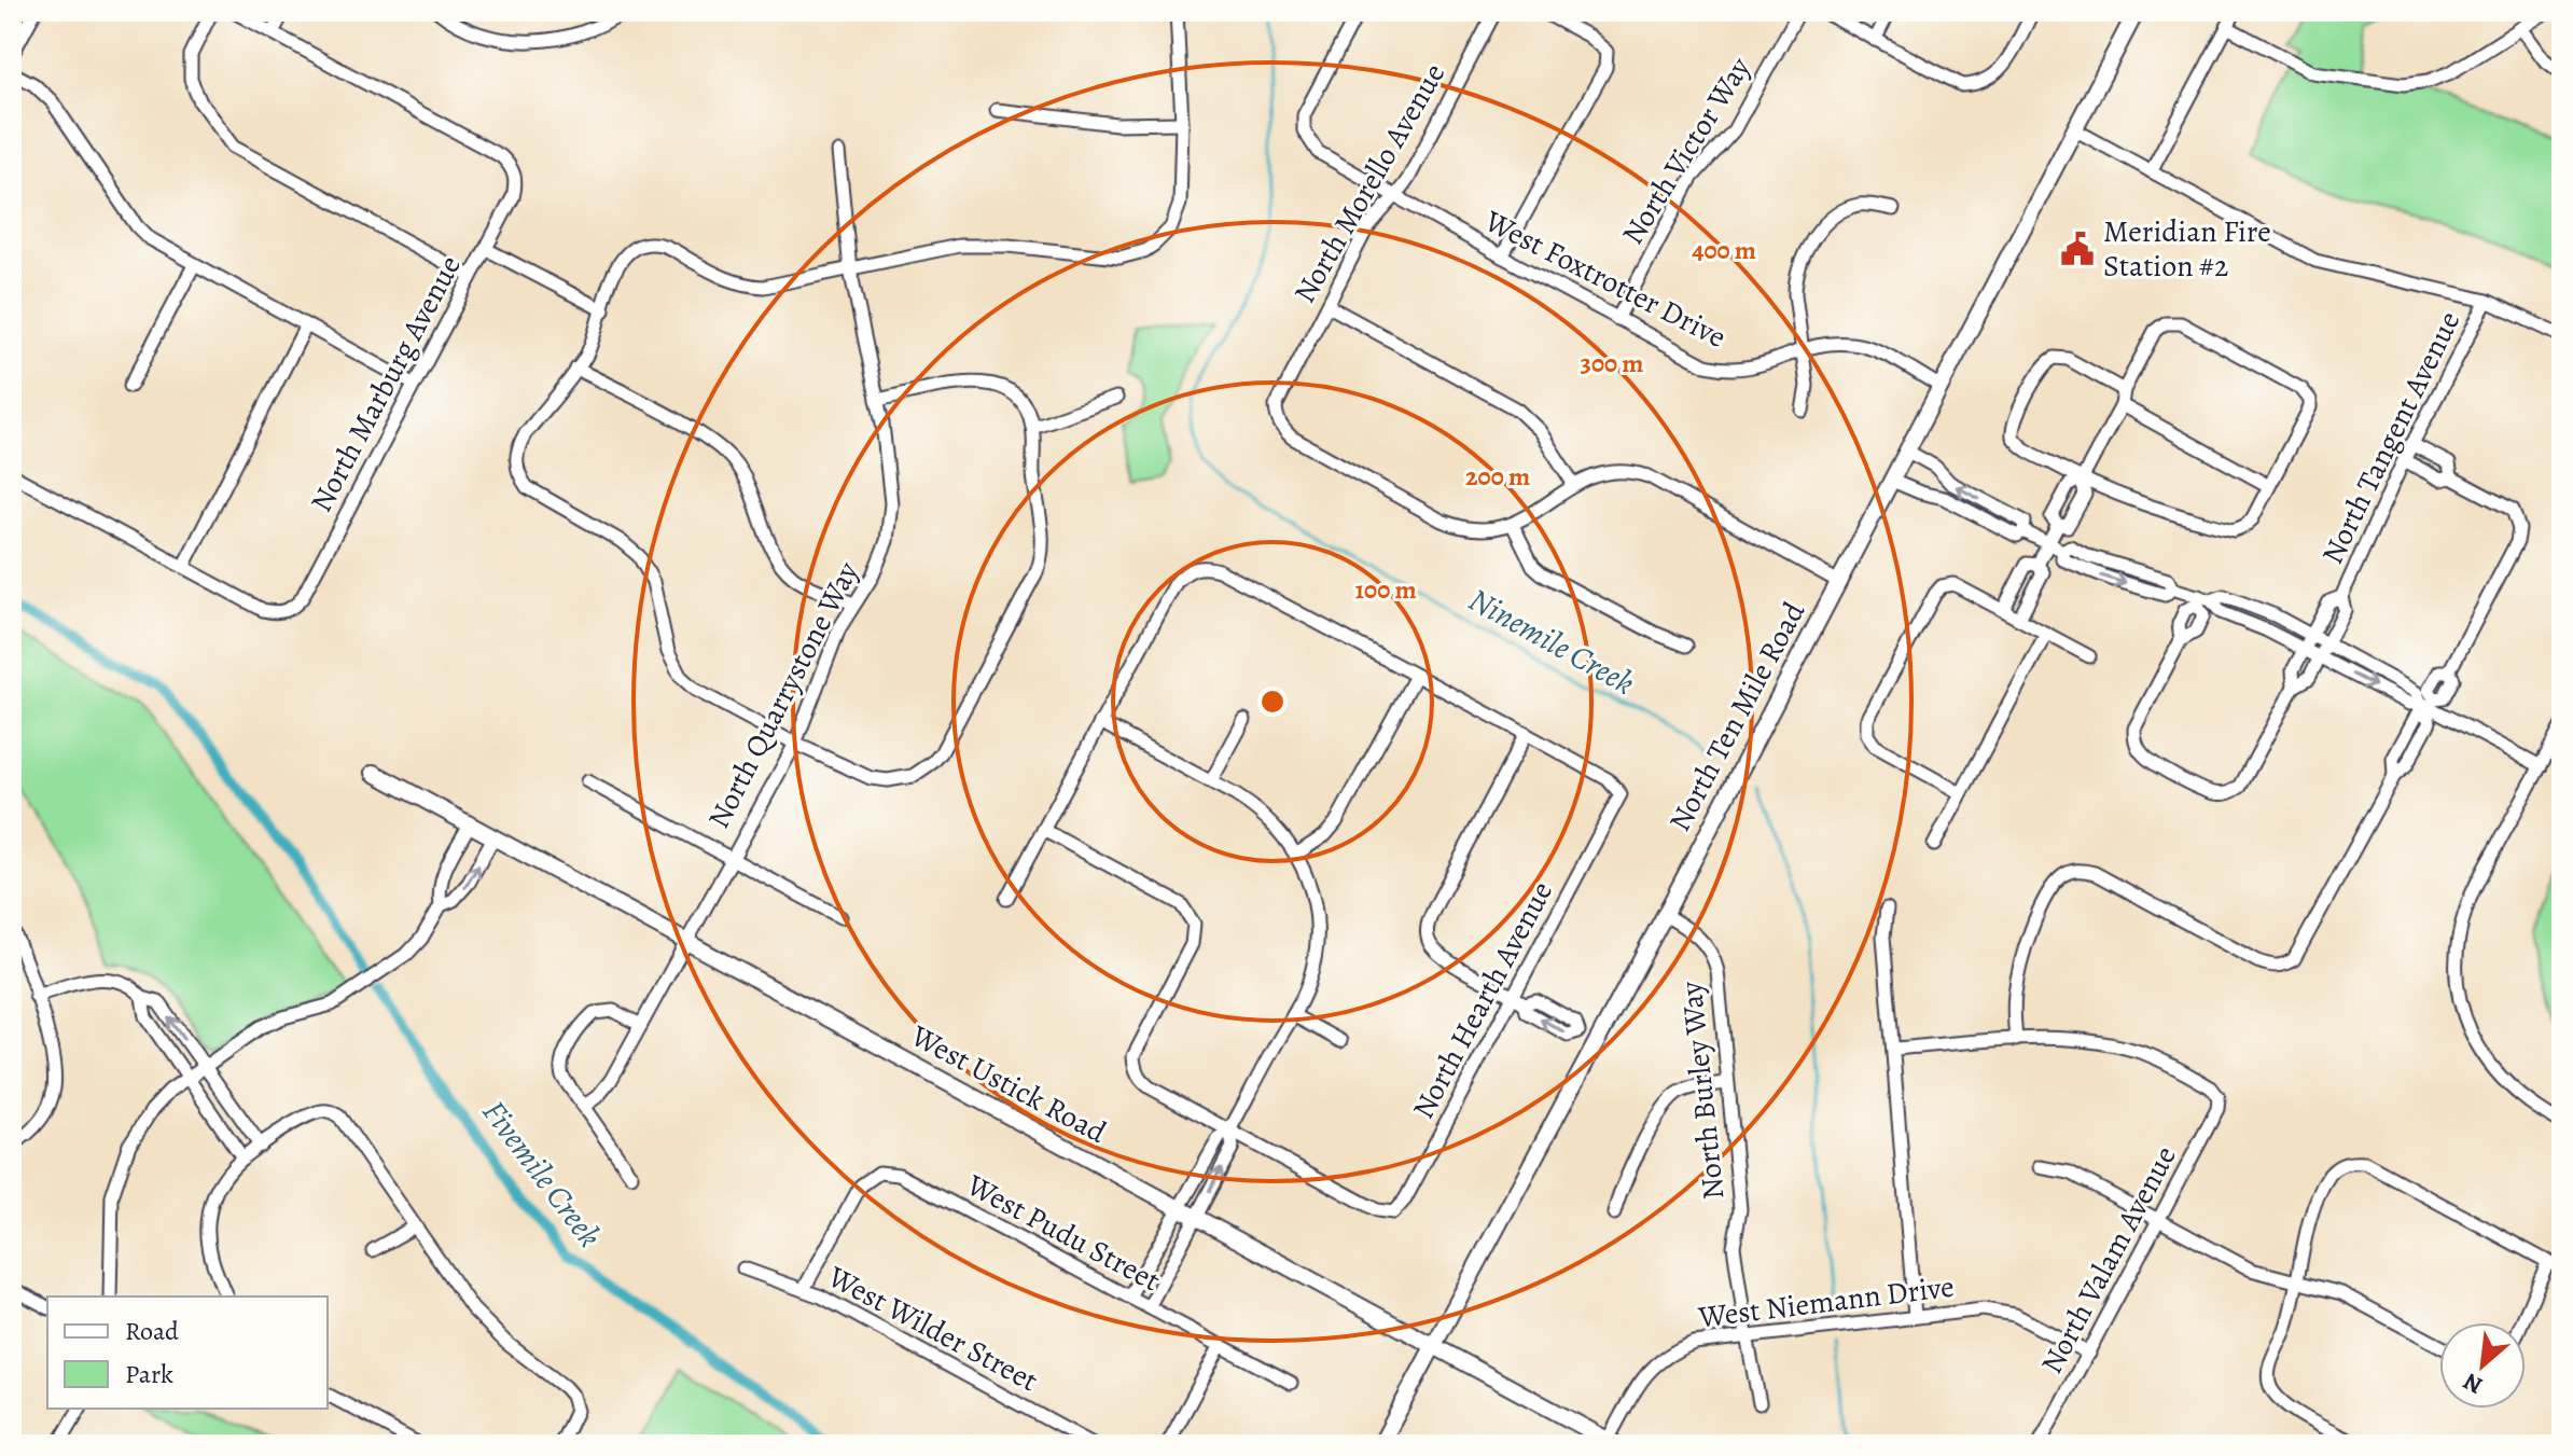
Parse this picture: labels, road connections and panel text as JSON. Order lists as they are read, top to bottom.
{
  "streets": {
    "main road": ["North Ten Mile Road", "West Ustick Road"],
    "street": [
      "North Victor Way",
      "North Morello Avenue",
      "West Foxtrotter Drive",
      "North Marburg Avenue",
      "North Tangent Avenue",
      "North Quarrystone Way",
      "North Hearth Avenue",
      "North Burley Way",
      "West Pudu Street",
      "North Valam Avenue",
      "West Niemann Drive",
      "West Wilder Street"
    ]
  },
  "crossings": [
    ["North Victor Way", "West Foxtrotter Drive"],
    ["North Morello Avenue", "West Foxtrotter Drive"],
    ["West Foxtrotter Drive", "North Ten Mile Road"],
    ["North Quarrystone Way", "West Ustick Road"],
    ["North Ten Mile Road", "West Ustick Road"],
    ["North Ten Mile Road", "North Burley Way"],
    ["West Ustick Road", "West Niemann Drive"],
    ["North Burley Way", "West Niemann Drive"],
    ["West Pudu Street", "West Wilder Street"],
    ["North Valam Avenue", "West Niemann Drive"]
  ],
  "water": ["Ninemile Creek", "Fivemile Creek"],
  "places": {
    "public building": ["Meridian Fire Station #2"]
  },
  "legend": ["Road", "Park"],
  "north": "bottom left",
  "rings": [
    "400 m",
    "300 m",
    "200 m",
    "100 m"
  ]
}
